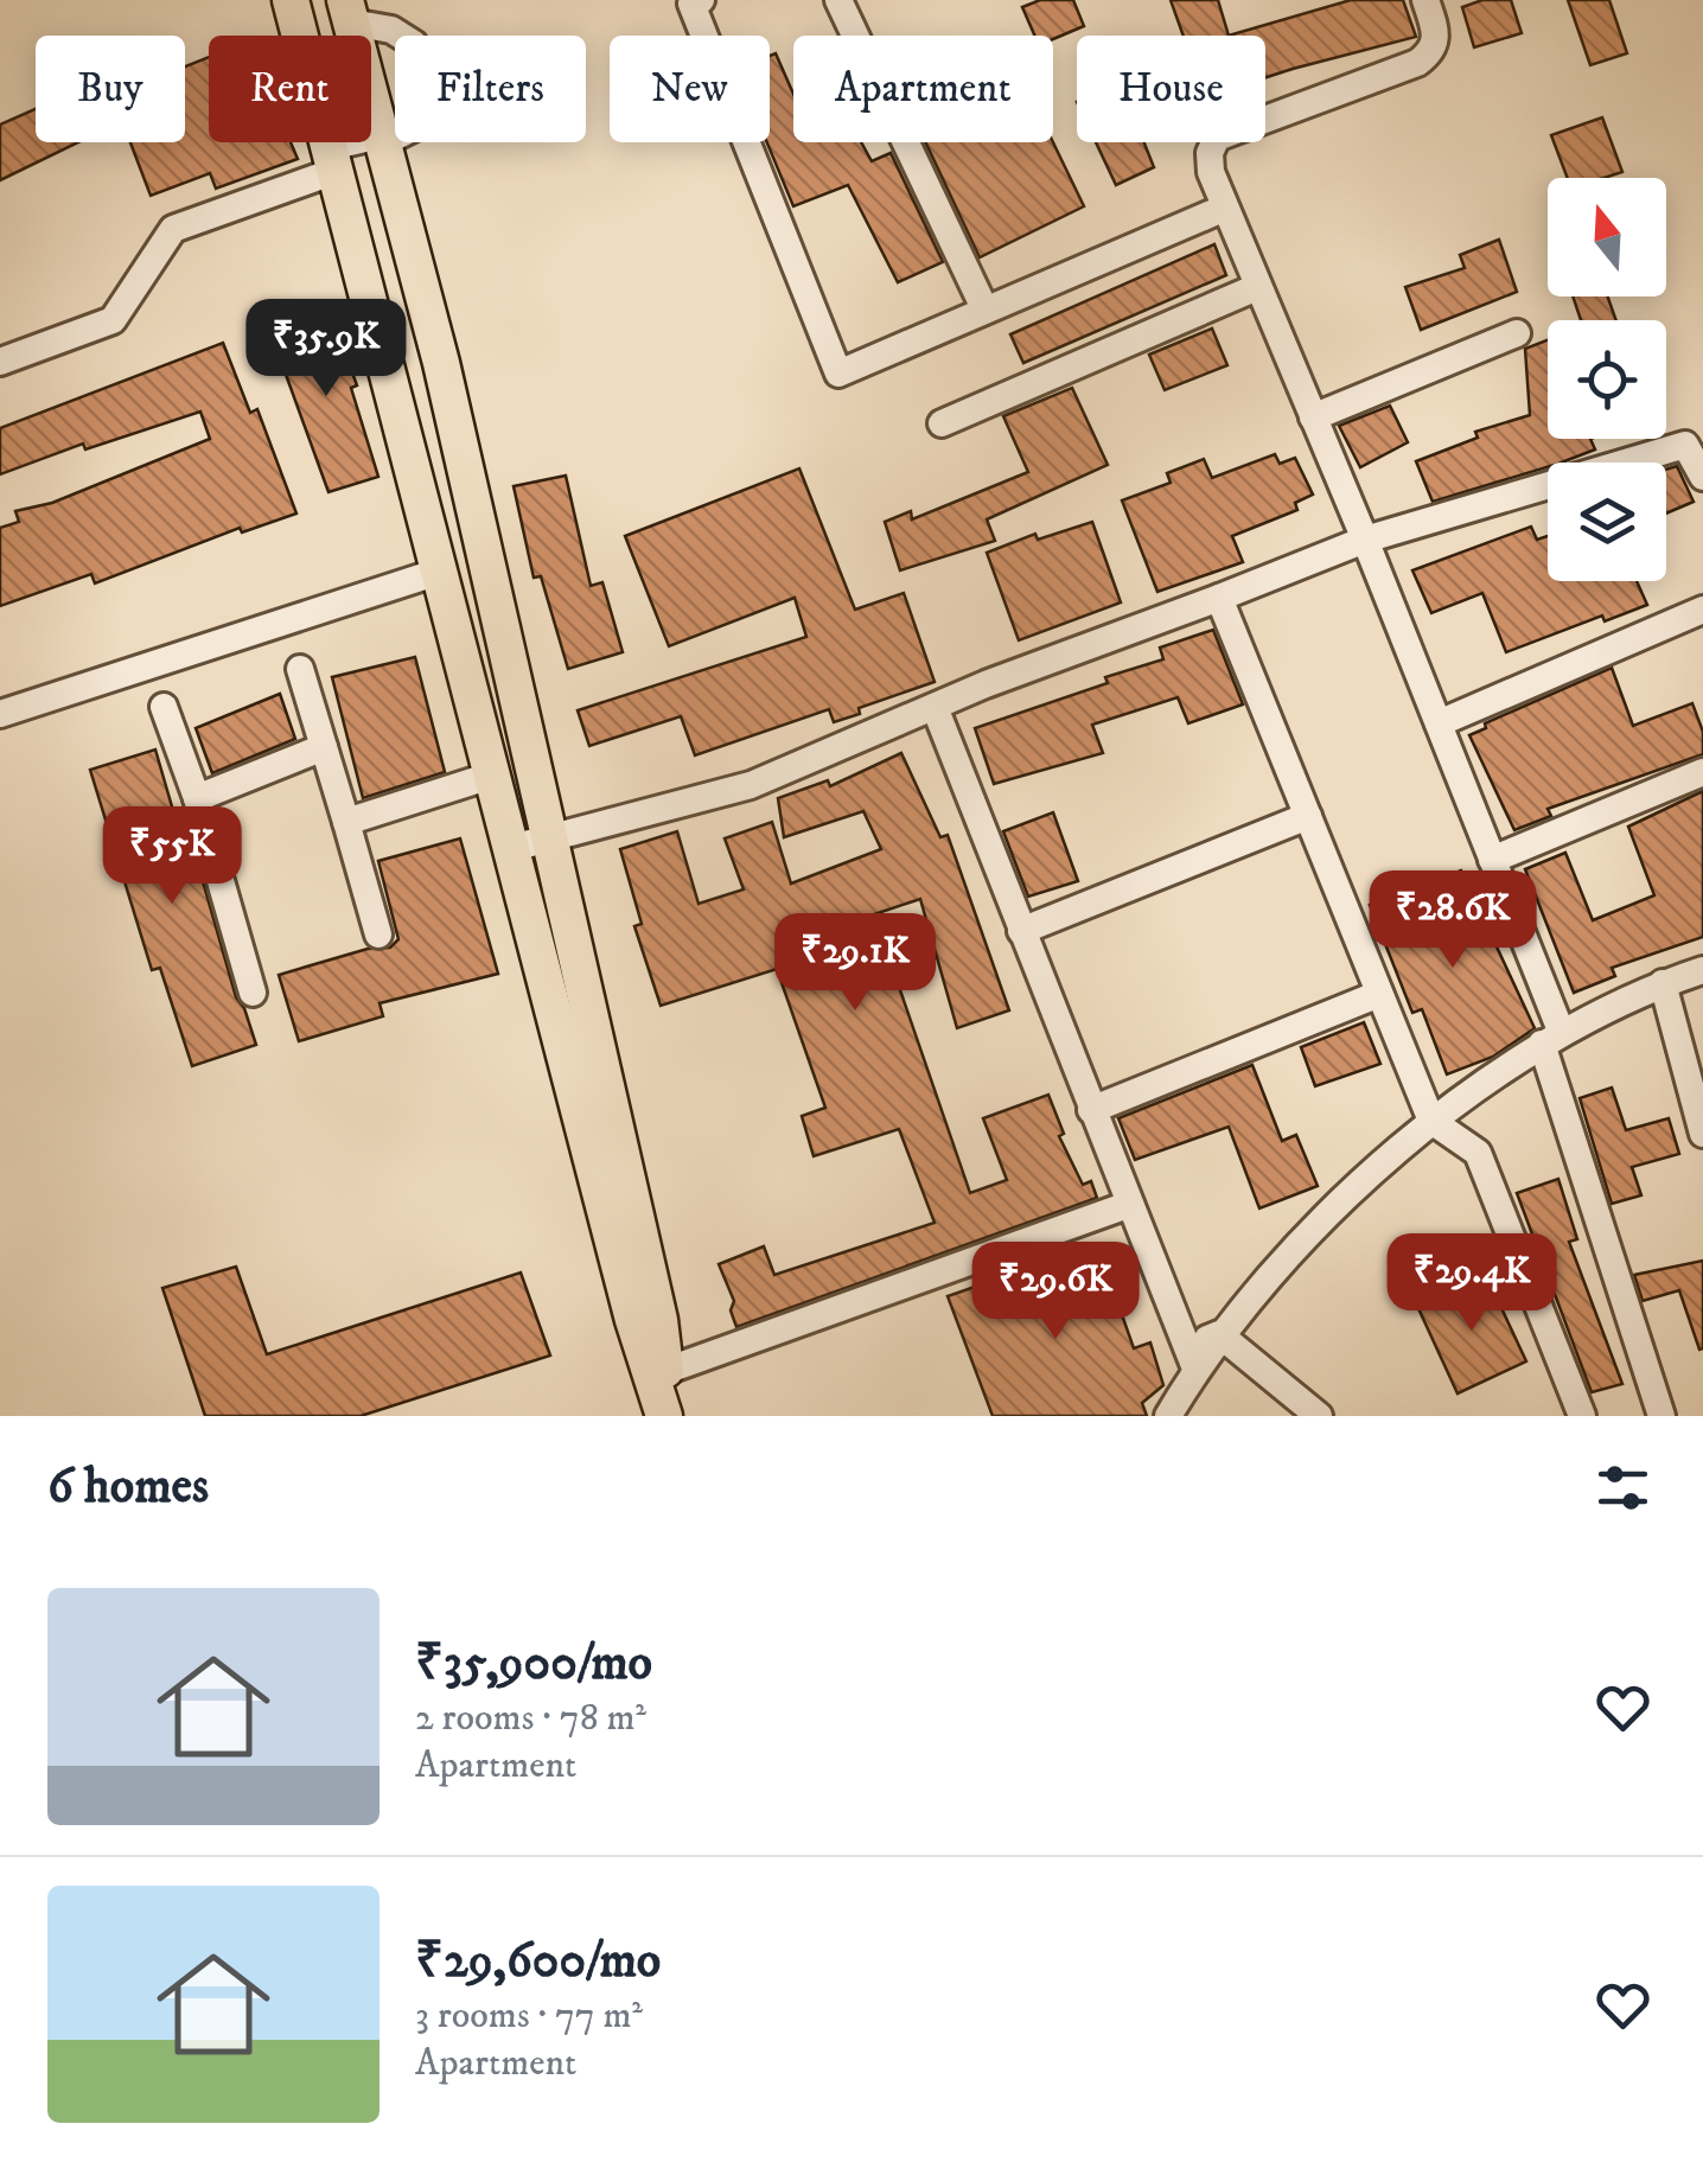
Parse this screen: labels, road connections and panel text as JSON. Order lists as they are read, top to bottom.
{
  "north": "top",
  "page": {
    "chip": [
      "Buy",
      "Rent",
      "Filters",
      "New",
      "Apartment",
      "House"
    ],
    "price": [
      "₹35.9K",
      "₹55K",
      "₹28.6K",
      "₹29.1K",
      "₹29.4K",
      "₹29.6K"
    ],
    "heading": "6 homes",
    "list": [
      {
        "name": "₹35,900/mo",
        "note": "2 rooms · 78 m² · Apartment"
      },
      {
        "name": "₹29,600/mo",
        "note": "3 rooms · 77 m² · Apartment"
      }
    ]
  }
}
